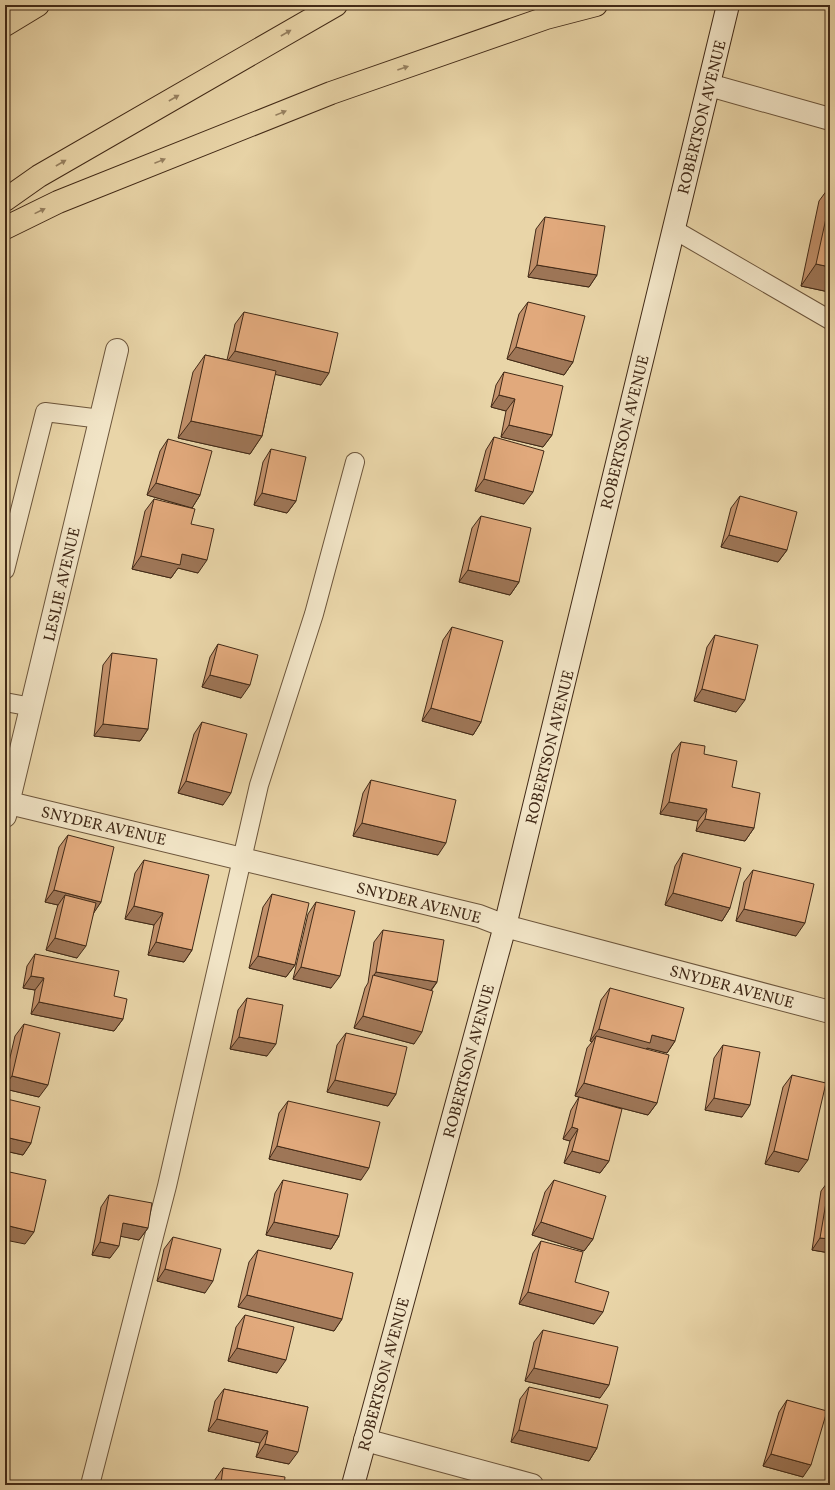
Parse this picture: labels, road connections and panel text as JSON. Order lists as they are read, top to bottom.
{
  "streets": {
    "street": ["ROBERTSON AVENUE", "LESLIE AVENUE", "SNYDER AVENUE"]
  },
  "crossings": [
    ["ROBERTSON AVENUE", "SNYDER AVENUE"],
    ["LESLIE AVENUE", "SNYDER AVENUE"]
  ]
}
